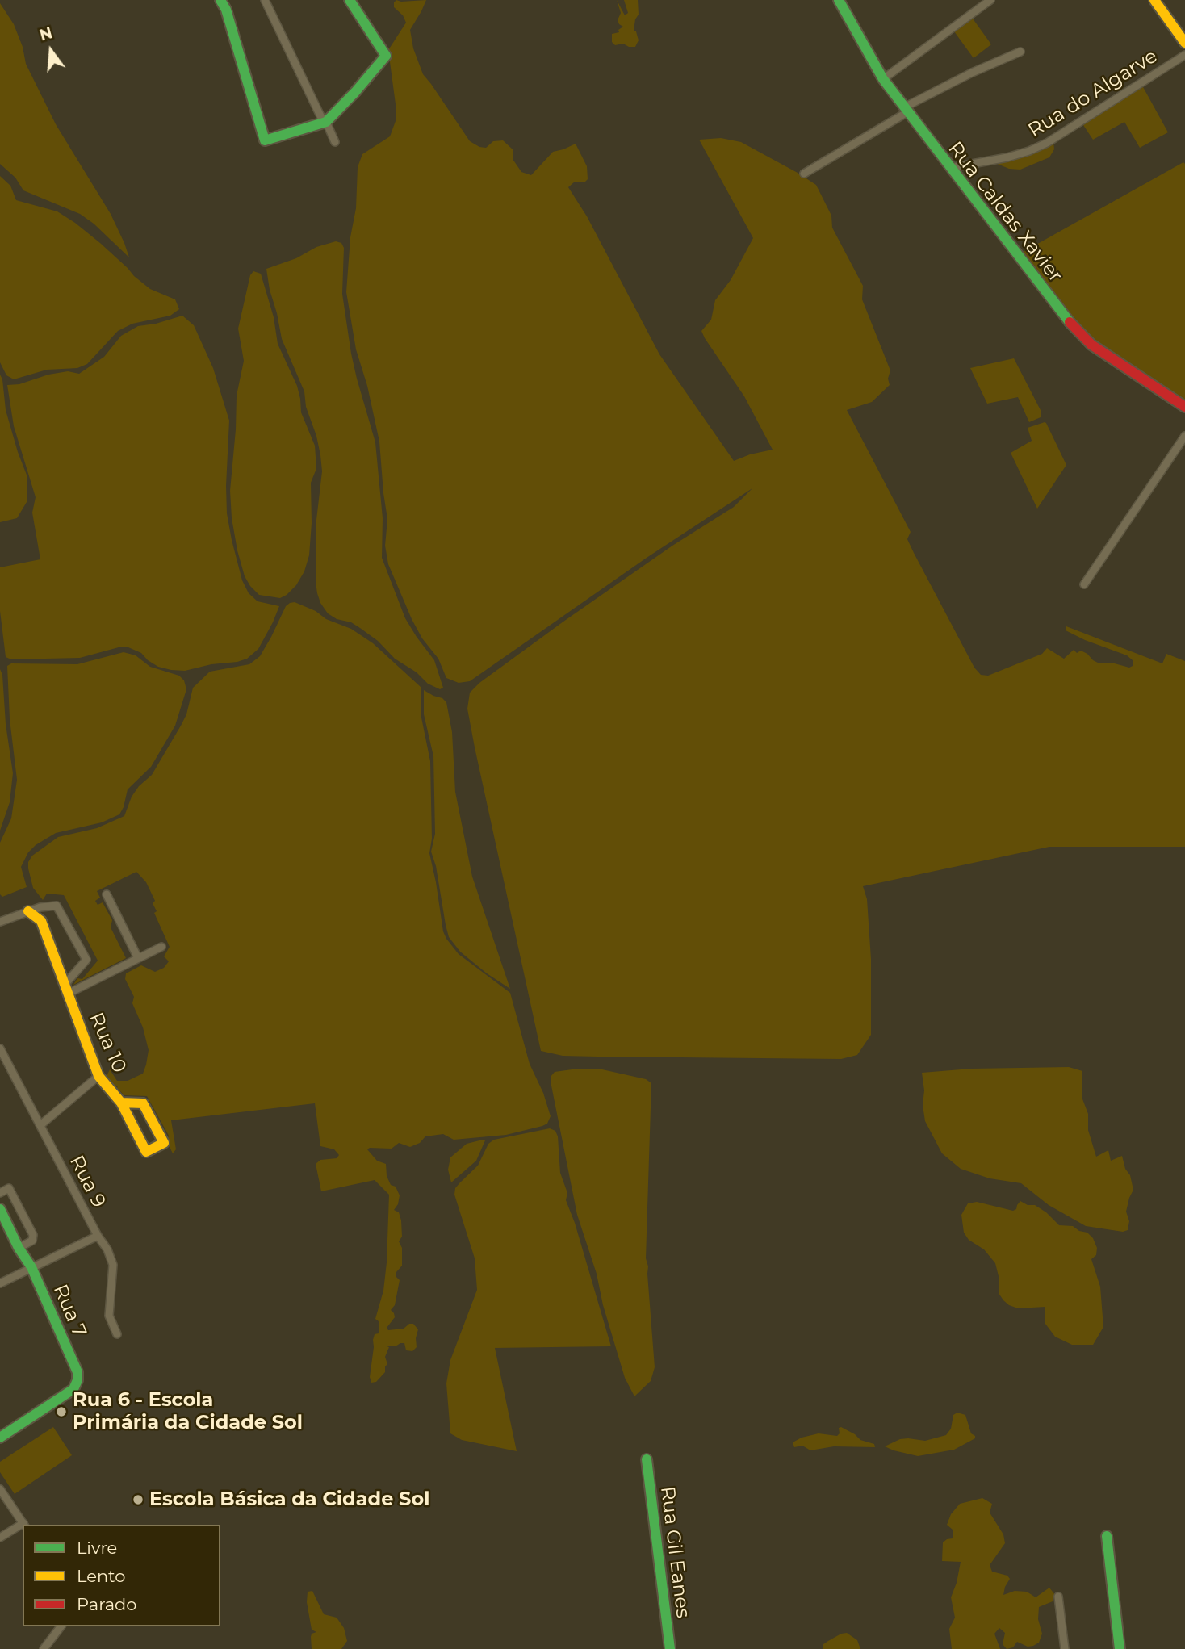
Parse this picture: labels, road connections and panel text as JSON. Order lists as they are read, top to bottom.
{
  "streets": {
    "street": [
      "Rua do Algarve",
      "Rua Caldas Xavier",
      "Rua 10",
      "Rua 9",
      "Rua 7",
      "Rua Gil Eanes"
    ]
  },
  "crossings": [
    ["Rua do Algarve", "Rua Caldas Xavier"]
  ],
  "places": ["Rua 6 - Escola Primária da Cidade Sol", "Escola Básica da Cidade Sol"],
  "legend": ["Livre", "Lento", "Parado"],
  "north": "top"
}
